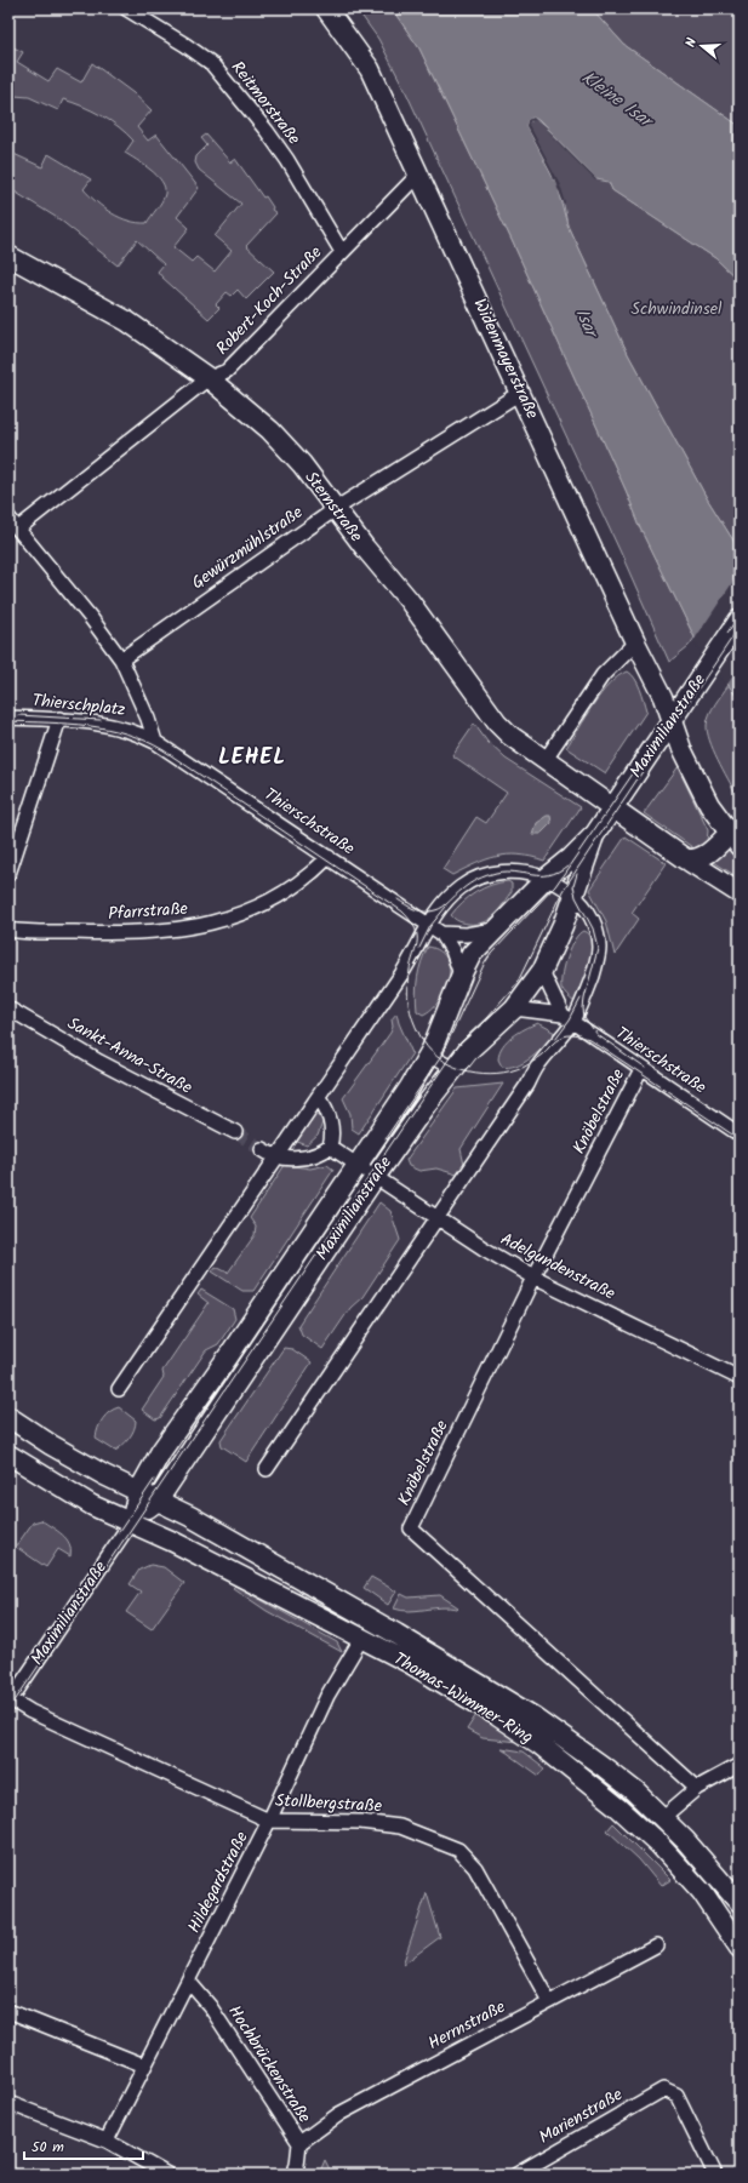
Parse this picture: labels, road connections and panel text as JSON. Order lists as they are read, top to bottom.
{
  "streets": {
    "main road": [
      "Widenmayerstraße",
      "Sternstraße",
      "Maximilianstraße",
      "Thomas-Wimmer-Ring"
    ],
    "street": [
      "Reitmorstraße",
      "Robert-Koch-Straße",
      "Gewürzmühlstraße",
      "Thierschplatz",
      "Thierschstraße",
      "Pfarrstraße",
      "Sankt-Anna-Straße",
      "Knöbelstraße",
      "Adelgundenstraße",
      "Stollbergstraße",
      "Hildegardstraße",
      "Herrnstraße",
      "Hochbrückenstraße",
      "Marienstraße"
    ]
  },
  "crossings": [
    ["Reitmorstraße", "Robert-Koch-Straße"],
    ["Robert-Koch-Straße", "Widenmayerstraße"],
    ["Robert-Koch-Straße", "Sternstraße"],
    ["Robert-Koch-Straße", "Thierschplatz"],
    ["Widenmayerstraße", "Gewürzmühlstraße"],
    ["Widenmayerstraße", "Maximilianstraße"],
    ["Sternstraße", "Gewürzmühlstraße"],
    ["Sternstraße", "Maximilianstraße"],
    ["Gewürzmühlstraße", "Thierschplatz"],
    ["Thierschplatz", "Thierschstraße"],
    ["Maximilianstraße", "Thierschstraße"],
    ["Maximilianstraße", "Adelgundenstraße"],
    ["Maximilianstraße", "Thomas-Wimmer-Ring"],
    ["Maximilianstraße", "Stollbergstraße"],
    ["Thierschstraße", "Pfarrstraße"],
    ["Thierschstraße", "Knöbelstraße"],
    ["Knöbelstraße", "Adelgundenstraße"],
    ["Thomas-Wimmer-Ring", "Hildegardstraße"],
    ["Stollbergstraße", "Hildegardstraße"],
    ["Stollbergstraße", "Herrnstraße"],
    ["Hildegardstraße", "Hochbrückenstraße"],
    ["Herrnstraße", "Hochbrückenstraße"]
  ],
  "districts": ["LEHEL"],
  "water": ["Kleine Isar", "Isar"],
  "parks": ["Schwindinsel"],
  "scale_bar": "50 m",
  "north": "left"
}
